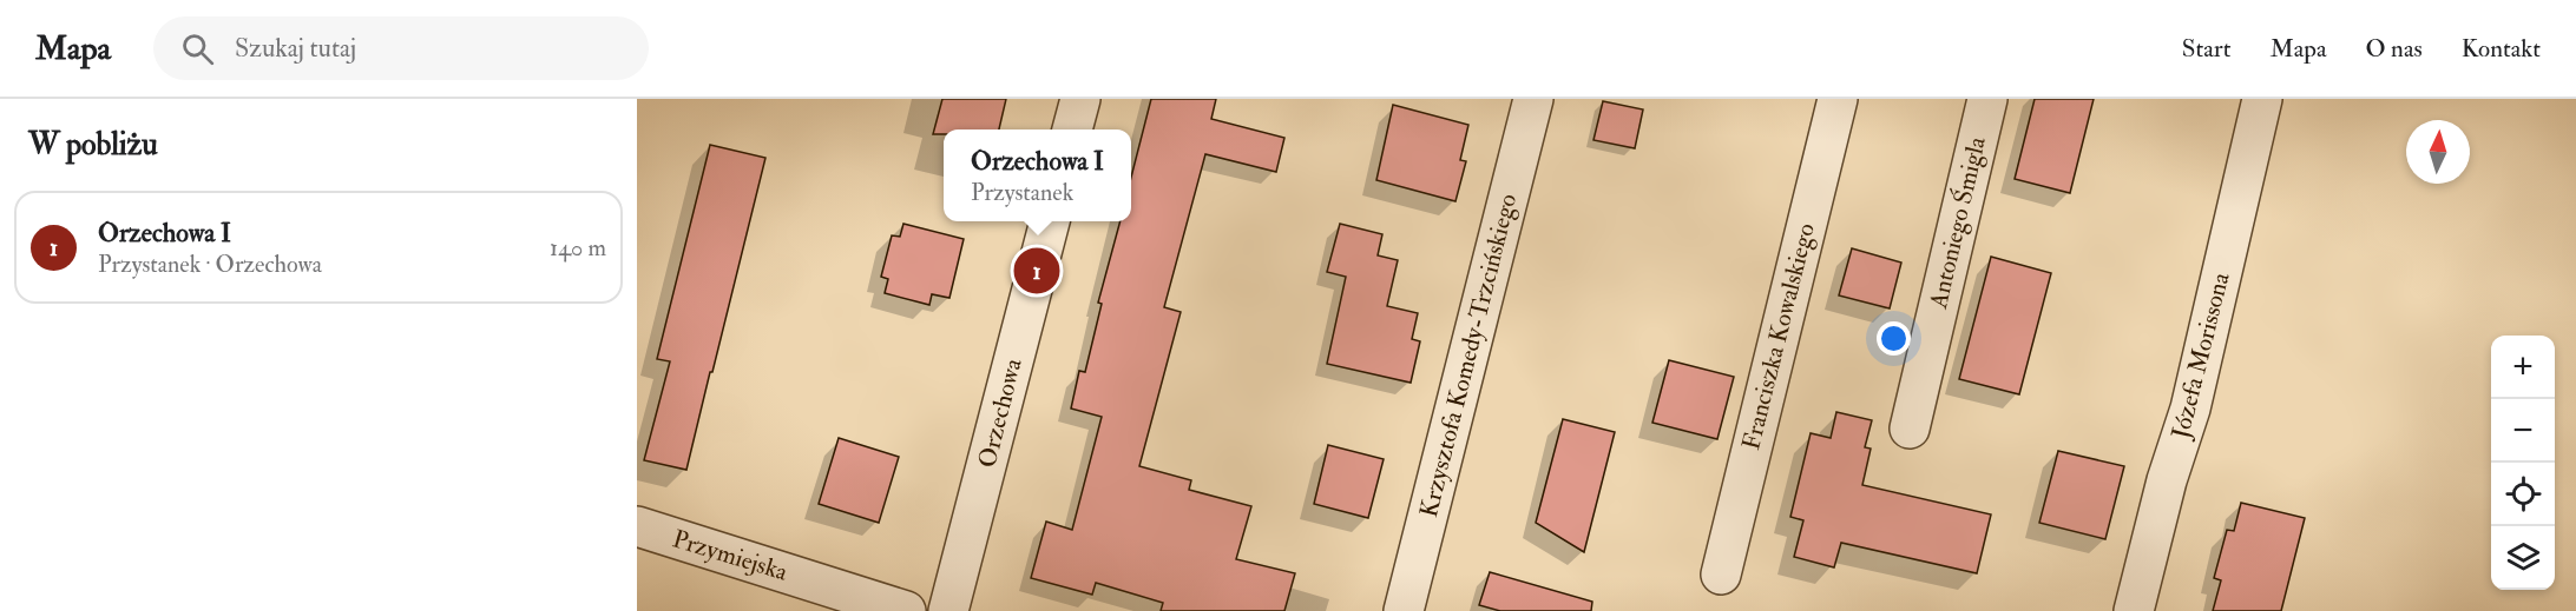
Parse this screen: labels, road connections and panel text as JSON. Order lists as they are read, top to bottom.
{
  "streets": {
    "street": [
      "Antoniego Śmigla",
      "Franciszka Kowalskiego",
      "Krzysztofa Komedy-Trzcińskiego",
      "Józefa Morissona",
      "Orzechowa",
      "Przymiejska"
    ]
  },
  "north": "top",
  "page": {
    "header": "Mapa",
    "search": "Szukaj tutaj",
    "nav": [
      "Start",
      "Mapa",
      "O nas",
      "Kontakt"
    ],
    "heading": "W pobliżu",
    "popup": ["Orzechowa I", "Przystanek"],
    "list": [
      {
        "mark": "1",
        "name": "Orzechowa I",
        "note": "Przystanek · Orzechowa",
        "value": "140 m"
      }
    ],
    "pins": "1",
    "map_buttons": ["+", "−"]
  }
}
